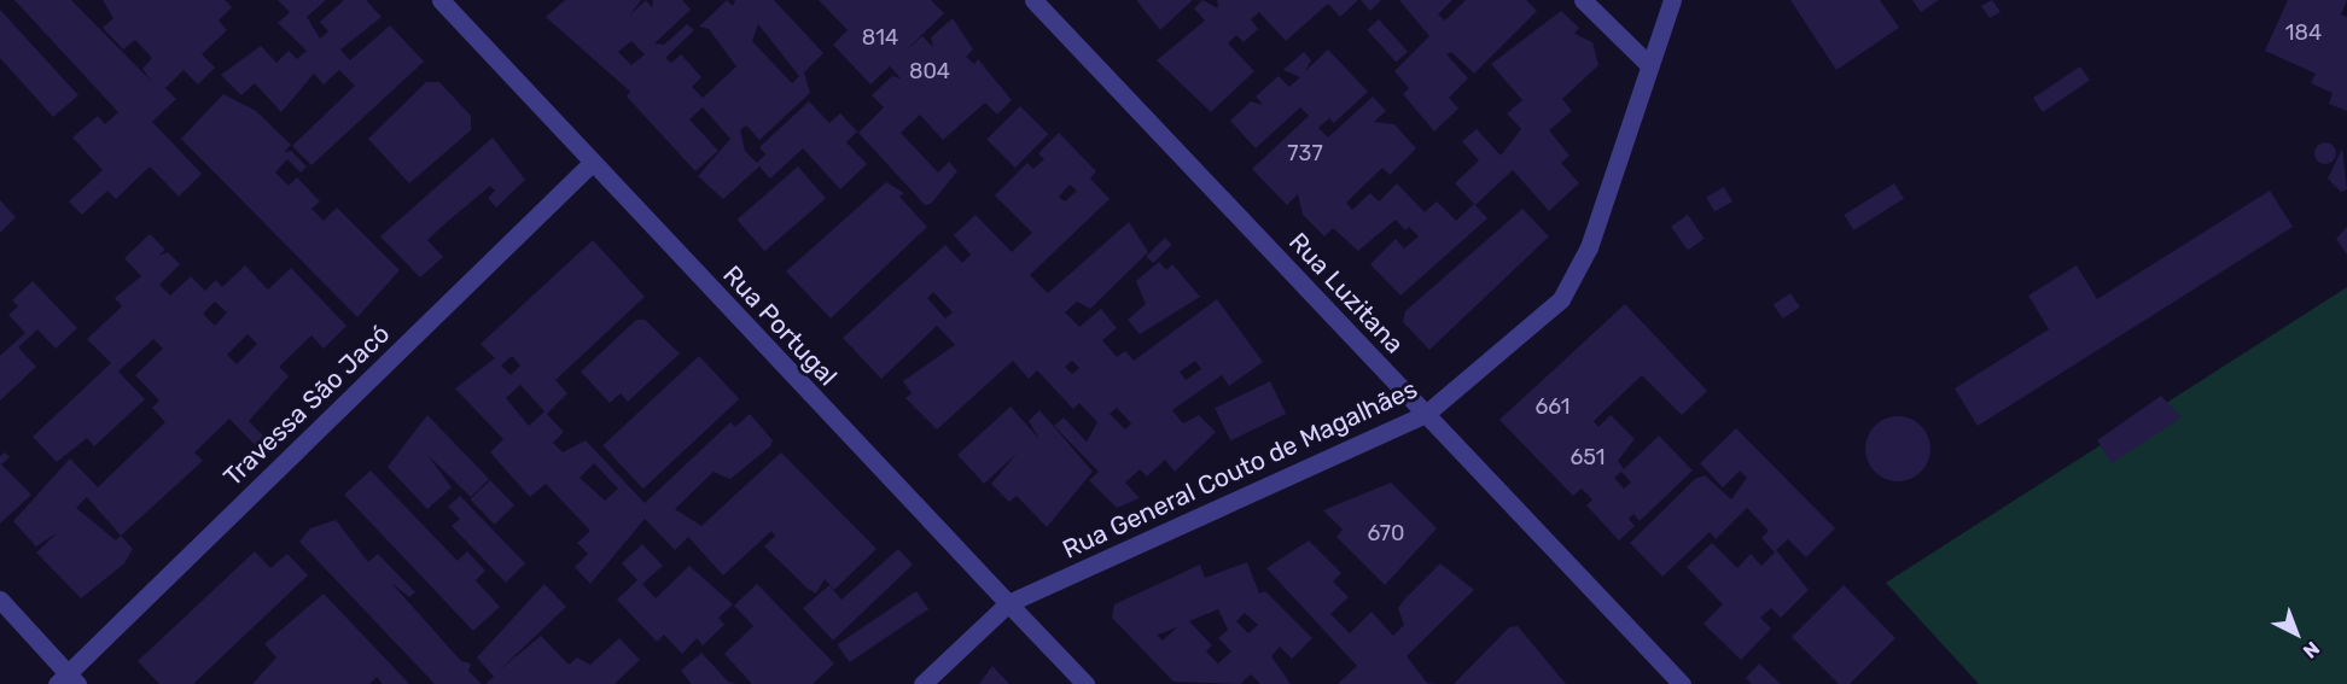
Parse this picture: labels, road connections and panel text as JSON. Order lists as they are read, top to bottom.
{
  "streets": {
    "street": [
      "Rua Luzitana",
      "Rua Portugal",
      "Travessa São Jacó",
      "Rua General Couto de Magalhães"
    ]
  },
  "crossings": [
    ["Rua Luzitana", "Rua General Couto de Magalhães"],
    ["Rua Portugal", "Travessa São Jacó"],
    ["Rua Portugal", "Rua General Couto de Magalhães"]
  ],
  "house_numbers": [
    "184",
    "814",
    "804",
    "737",
    "661",
    "651",
    "670"
  ],
  "north": "bottom right"
}
